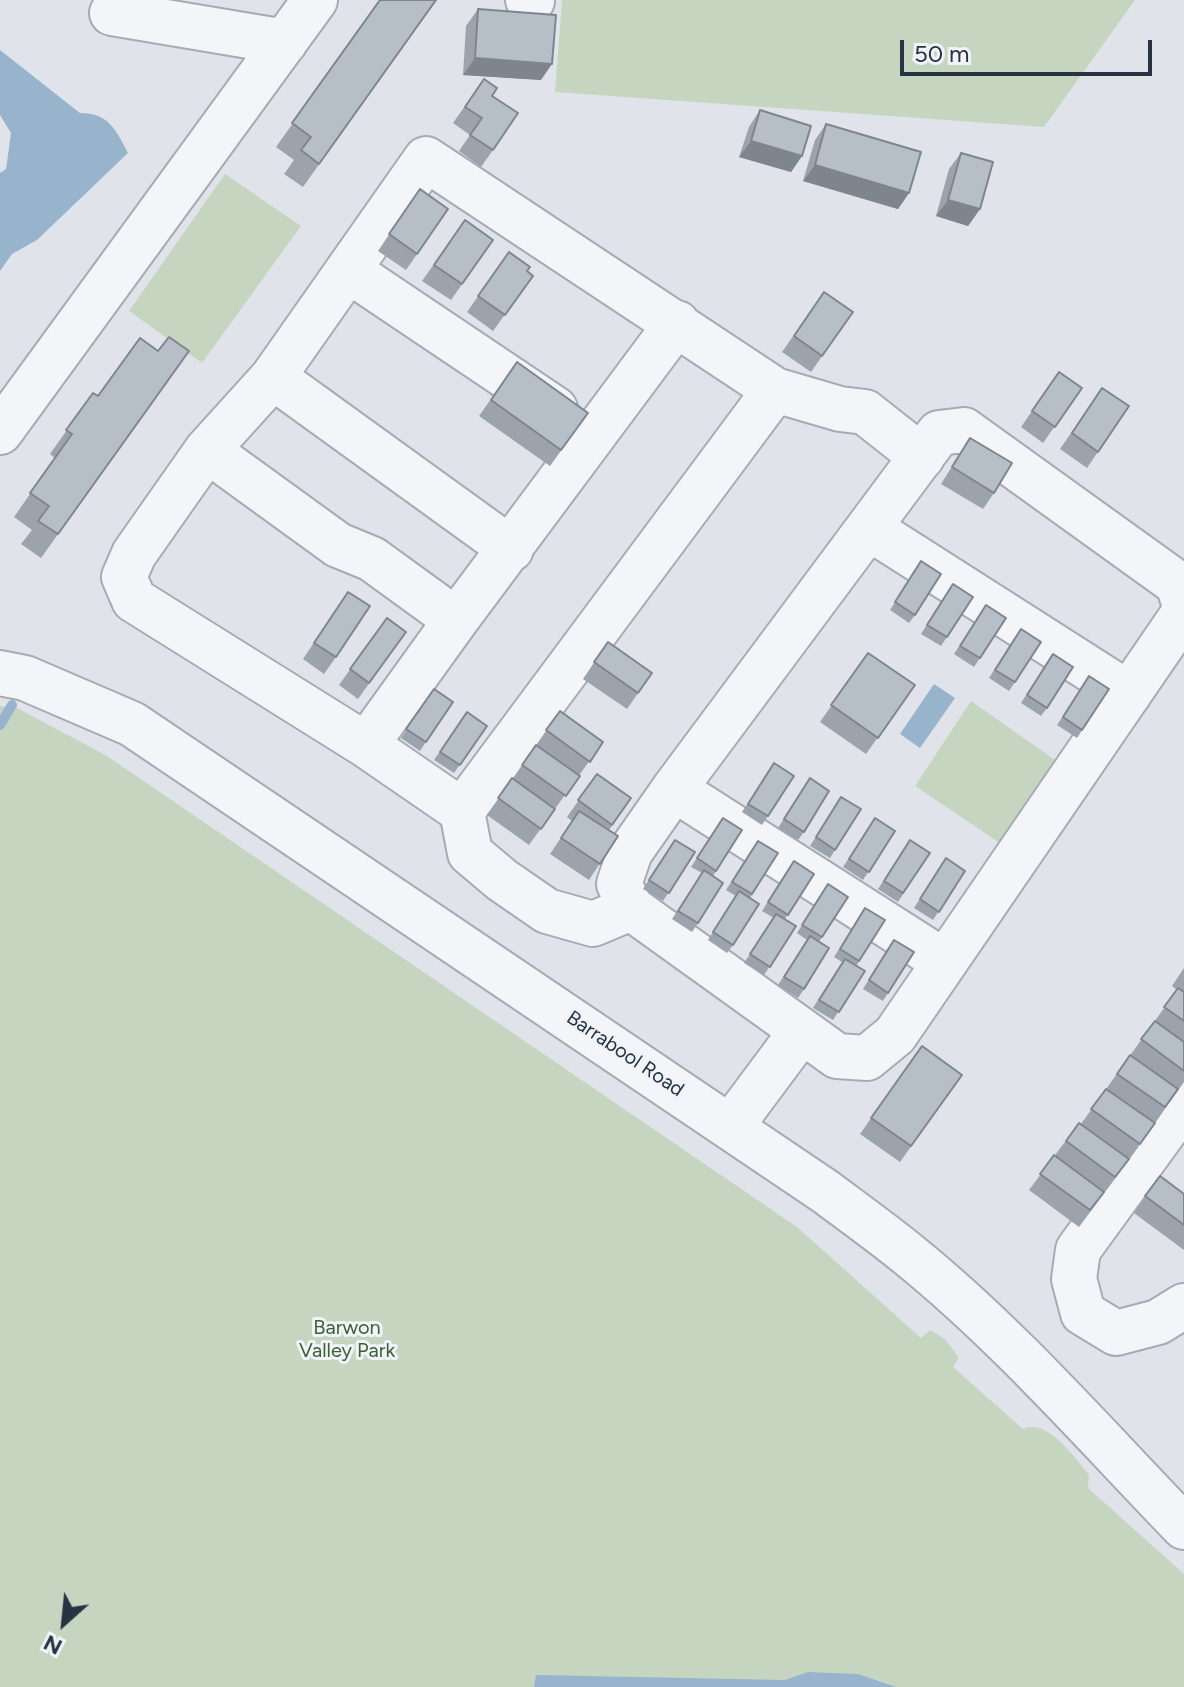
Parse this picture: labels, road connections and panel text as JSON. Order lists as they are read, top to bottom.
{
  "streets": {
    "street": ["Barrabool Road"]
  },
  "parks": ["Barwon Valley Park"],
  "scale_bar": "50 m",
  "north": "bottom left"
}
